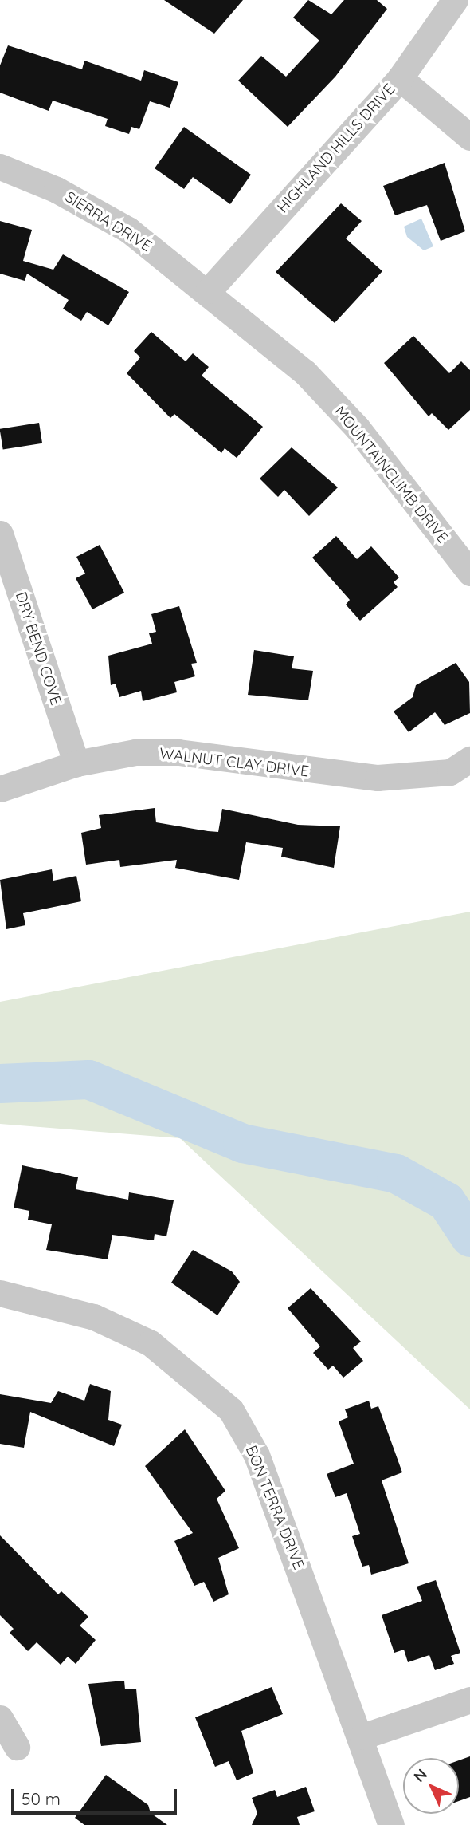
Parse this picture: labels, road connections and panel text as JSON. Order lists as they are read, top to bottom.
{
  "streets": {
    "street": [
      "HIGHLAND HILLS DRIVE",
      "SIERRA DRIVE",
      "MOUNTAINCLIMB DRIVE",
      "DRY BEND COVE",
      "WALNUT CLAY DRIVE",
      "BON TERRA DRIVE"
    ]
  },
  "crossings": [
    ["HIGHLAND HILLS DRIVE", "SIERRA DRIVE"],
    ["HIGHLAND HILLS DRIVE", "MOUNTAINCLIMB DRIVE"],
    ["SIERRA DRIVE", "MOUNTAINCLIMB DRIVE"],
    ["DRY BEND COVE", "WALNUT CLAY DRIVE"]
  ],
  "scale_bar": "50 m",
  "north": "top left"
}
